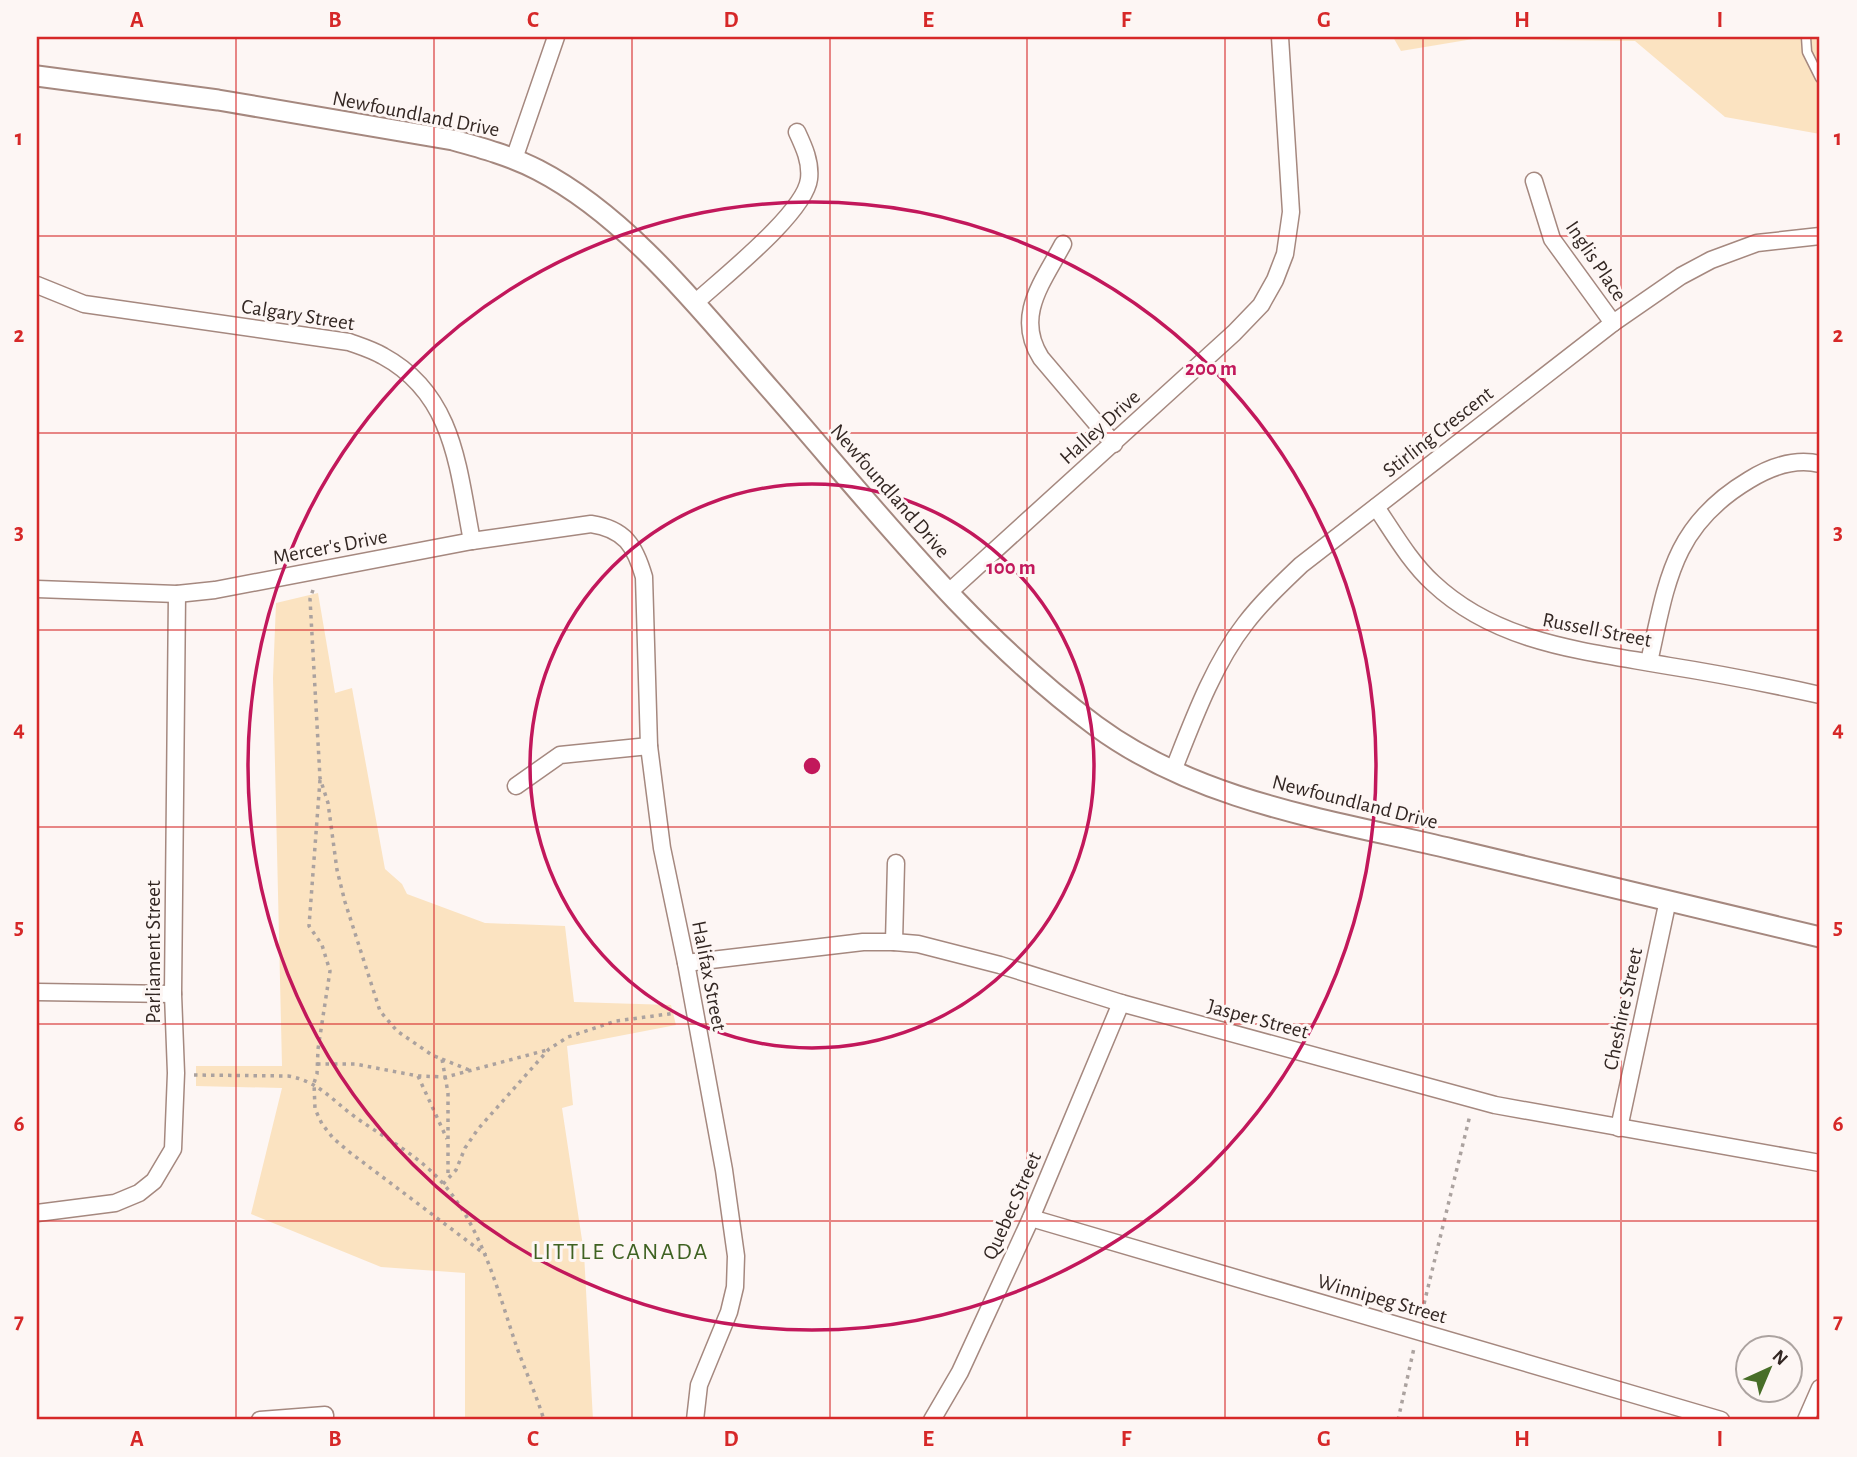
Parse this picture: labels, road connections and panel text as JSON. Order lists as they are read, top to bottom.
{
  "streets": {
    "street": [
      "Newfoundland Drive",
      "Inglis Place",
      "Calgary Street",
      "Halley Drive",
      "Stirling Crescent",
      "Mercer's Drive",
      "Russell Street",
      "Parliament Street",
      "Halifax Street",
      "Cheshire Street",
      "Jasper Street",
      "Quebec Street",
      "Winnipeg Street"
    ]
  },
  "crossings": [
    ["Newfoundland Drive", "Halley Drive"],
    ["Newfoundland Drive", "Stirling Crescent"],
    ["Newfoundland Drive", "Cheshire Street"],
    ["Inglis Place", "Stirling Crescent"],
    ["Calgary Street", "Mercer's Drive"],
    ["Stirling Crescent", "Russell Street"],
    ["Mercer's Drive", "Parliament Street"],
    ["Mercer's Drive", "Halifax Street"],
    ["Halifax Street", "Jasper Street"],
    ["Cheshire Street", "Jasper Street"],
    ["Jasper Street", "Quebec Street"],
    ["Quebec Street", "Winnipeg Street"]
  ],
  "districts": ["LITTLE CANADA"],
  "north": "top right",
  "grid": {
    "columns": [
      "A",
      "B",
      "C",
      "D",
      "E",
      "F",
      "G",
      "H",
      "I"
    ],
    "rows": [
      "1",
      "2",
      "3",
      "4",
      "5",
      "6",
      "7"
    ]
  },
  "rings": ["200 m", "100 m"]
}
